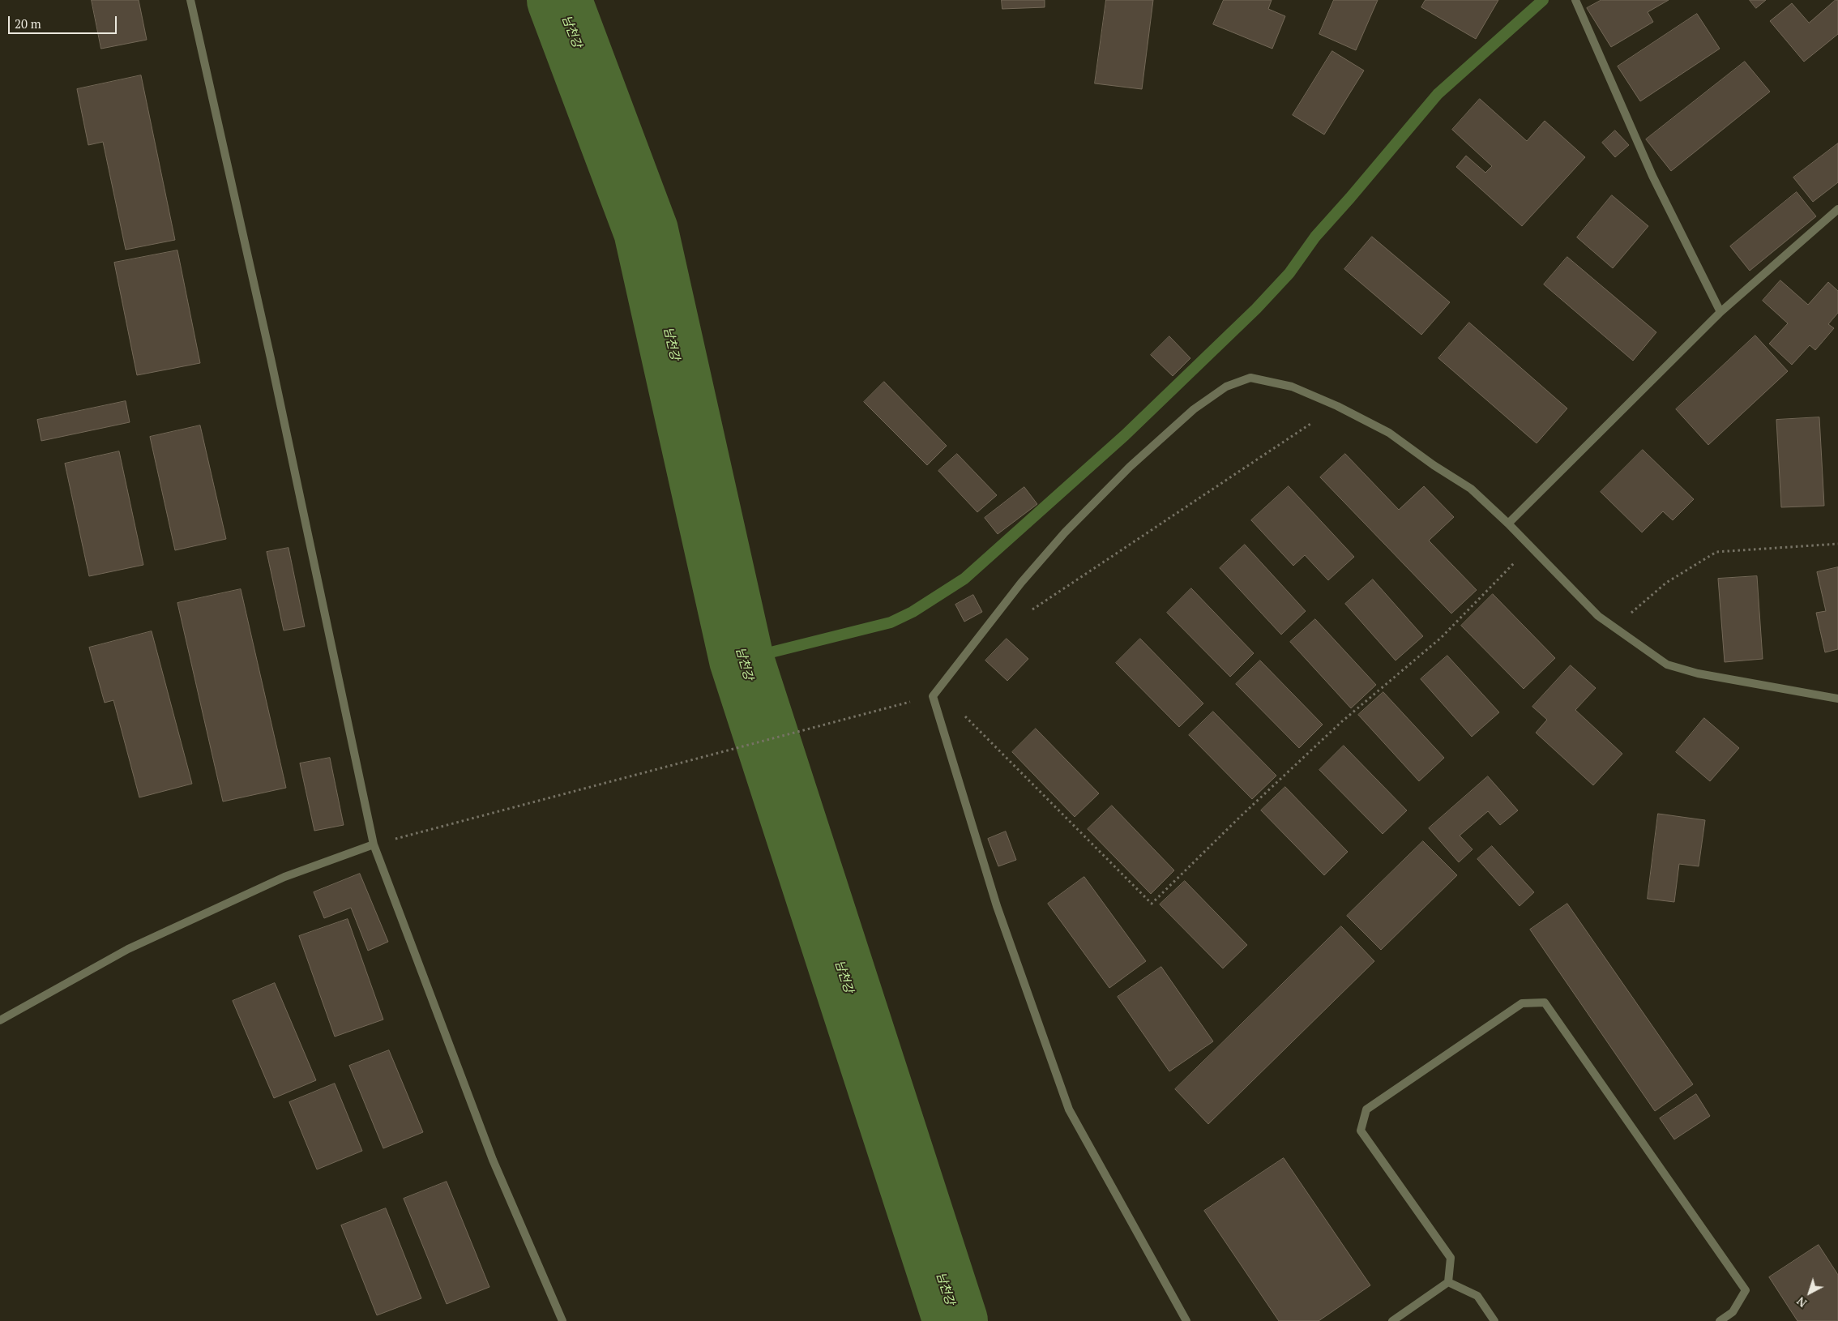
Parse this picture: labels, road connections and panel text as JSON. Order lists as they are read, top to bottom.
{
  "water": ["남천강"],
  "scale_bar": "20 m",
  "north": "bottom left"
}
